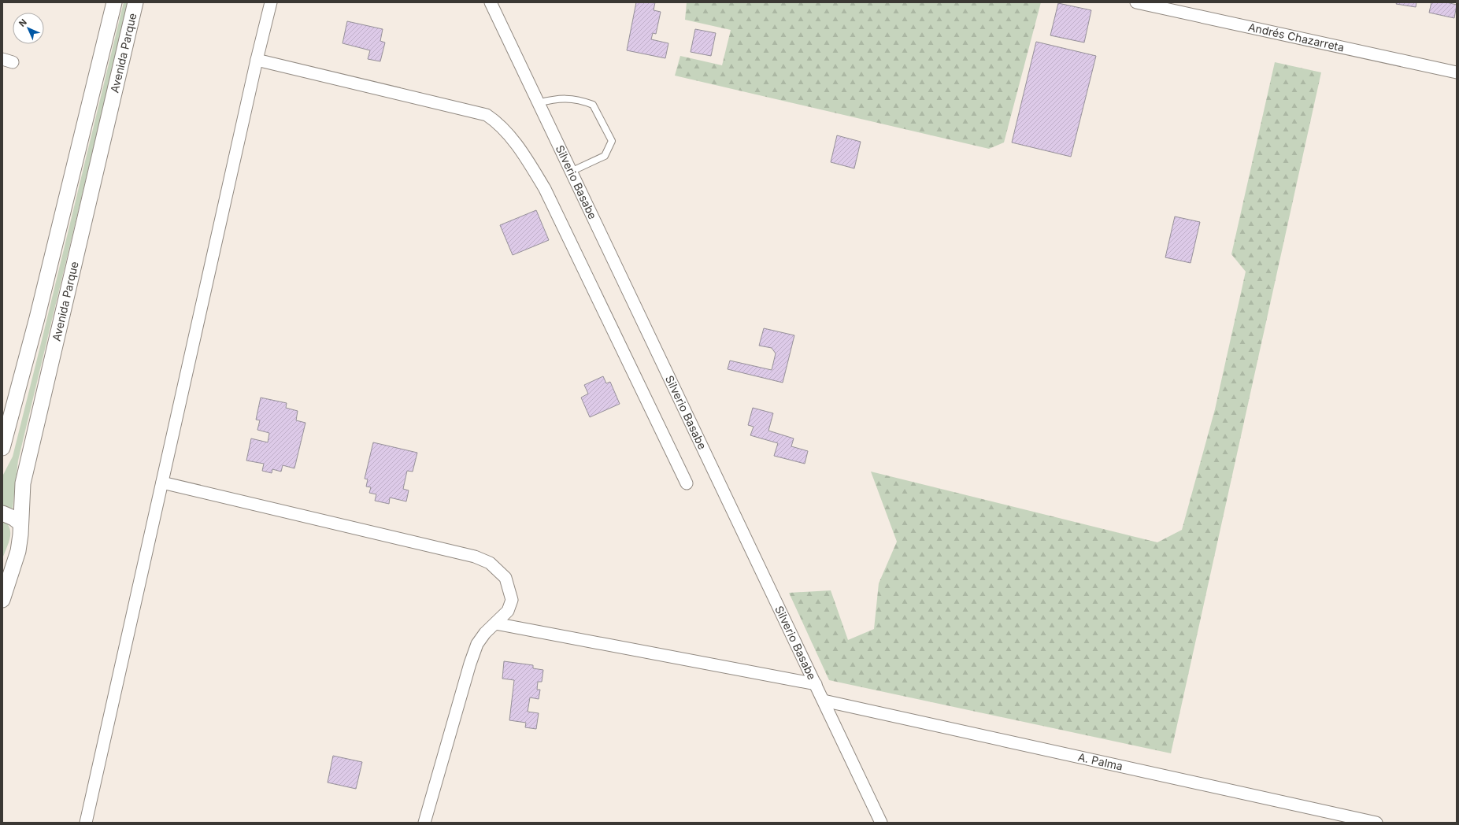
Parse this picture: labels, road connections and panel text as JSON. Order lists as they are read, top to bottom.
{
  "streets": {
    "street": [
      "Andrés Chazarreta",
      "Avenida Parque",
      "Silverio Basabe",
      "A. Palma"
    ]
  },
  "crossings": [
    ["Silverio Basabe", "A. Palma"]
  ],
  "north": "top left"
}
